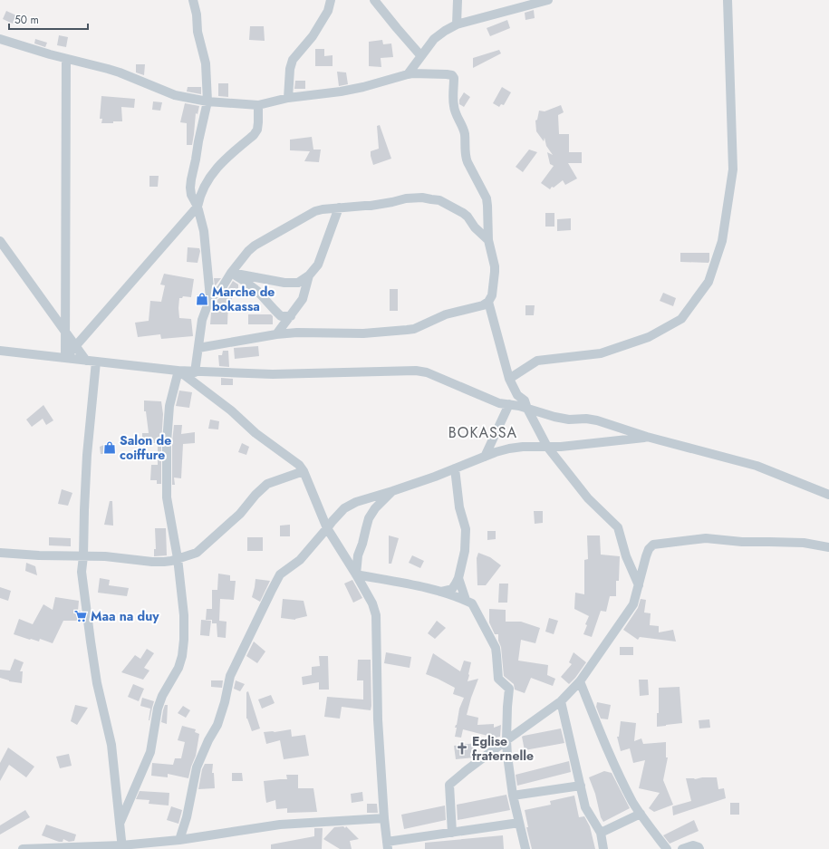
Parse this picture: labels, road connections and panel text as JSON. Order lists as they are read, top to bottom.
{
  "districts": ["BOKASSA"],
  "places": {
    "shop": ["Marche de bokassa", "Salon de coiffure"],
    "supermarket": ["Maa na duy"],
    "church": ["Eglise fraternelle"]
  },
  "scale_bar": "50 m"
}
